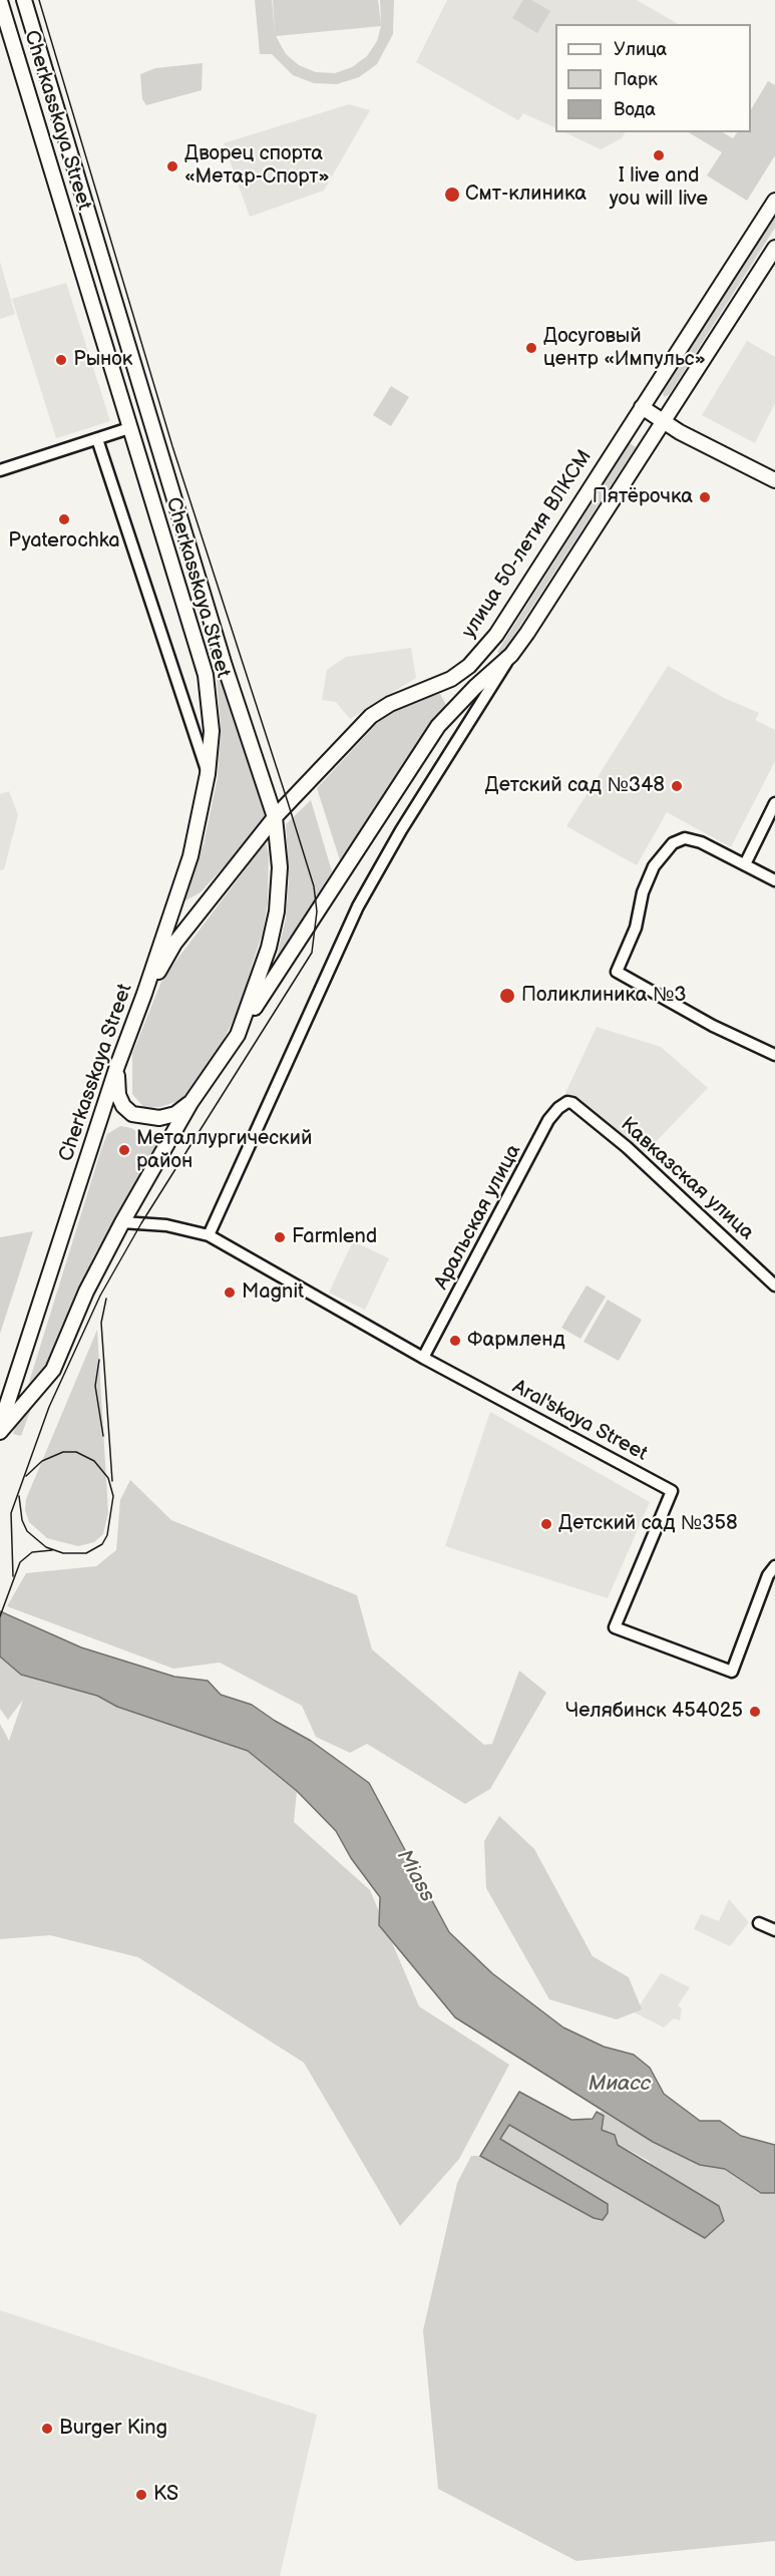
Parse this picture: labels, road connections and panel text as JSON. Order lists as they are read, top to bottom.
{
  "streets": {
    "main road": ["Cherkasskaya Street", "улица 50-летия ВЛКСМ"],
    "street": ["Кавказская улица", "Аральская улица", "Aral'skaya Street"]
  },
  "crossings": [
    ["Cherkasskaya Street", "улица 50-летия ВЛКСМ"],
    ["Cherkasskaya Street", "Aral'skaya Street"],
    ["Кавказская улица", "Аральская улица"],
    ["Аральская улица", "Aral'skaya Street"]
  ],
  "water": ["Miass", "Миасс"],
  "places": [
    "I live and you will live",
    "Дворец спорта «Метар-Спорт»",
    "Смт-клиника",
    "Досуговый центр «Импульс»",
    "Рынок",
    "Пятёрочка",
    "Pyaterochka",
    "Детский сад №348",
    "Поликлиника №3",
    "Металлургический район",
    "Farmlend",
    "Magnit",
    "Фармленд",
    "Детский сад №358",
    "Челябинск 454025",
    "Burger King",
    "KS"
  ],
  "legend": ["Улица", "Парк", "Вода"]
}
